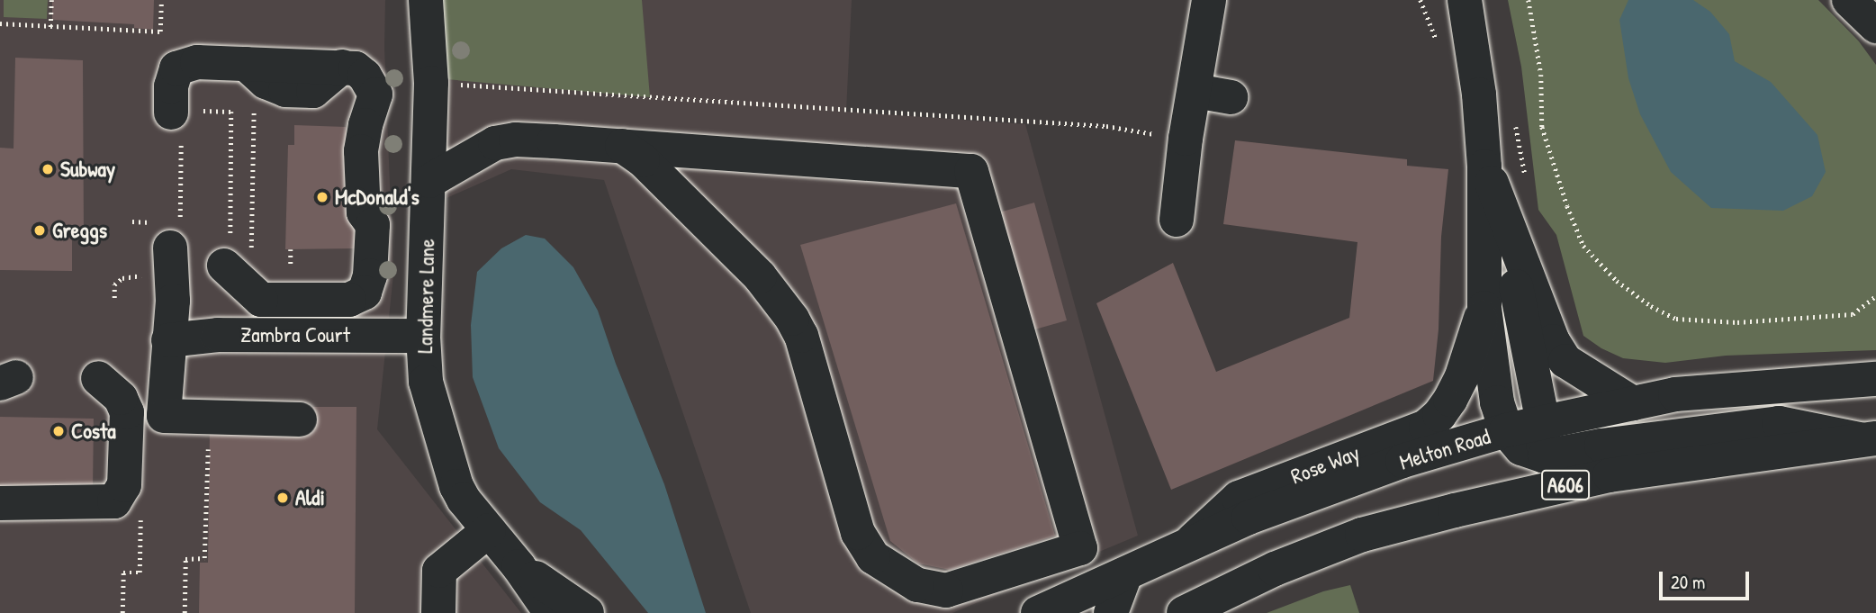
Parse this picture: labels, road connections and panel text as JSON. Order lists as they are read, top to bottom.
{
  "streets": {
    "street": [
      "Landmere Lane",
      "Zambra Court",
      "Melton Road",
      "Rose Way",
      "A606"
    ]
  },
  "crossings": [
    ["Landmere Lane", "Zambra Court"],
    ["Melton Road", "Rose Way"],
    ["Rose Way", "A606"]
  ],
  "places": [
    "Subway",
    "McDonald's",
    "Greggs",
    "Costa",
    "Aldi"
  ],
  "scale_bar": "20 m"
}
